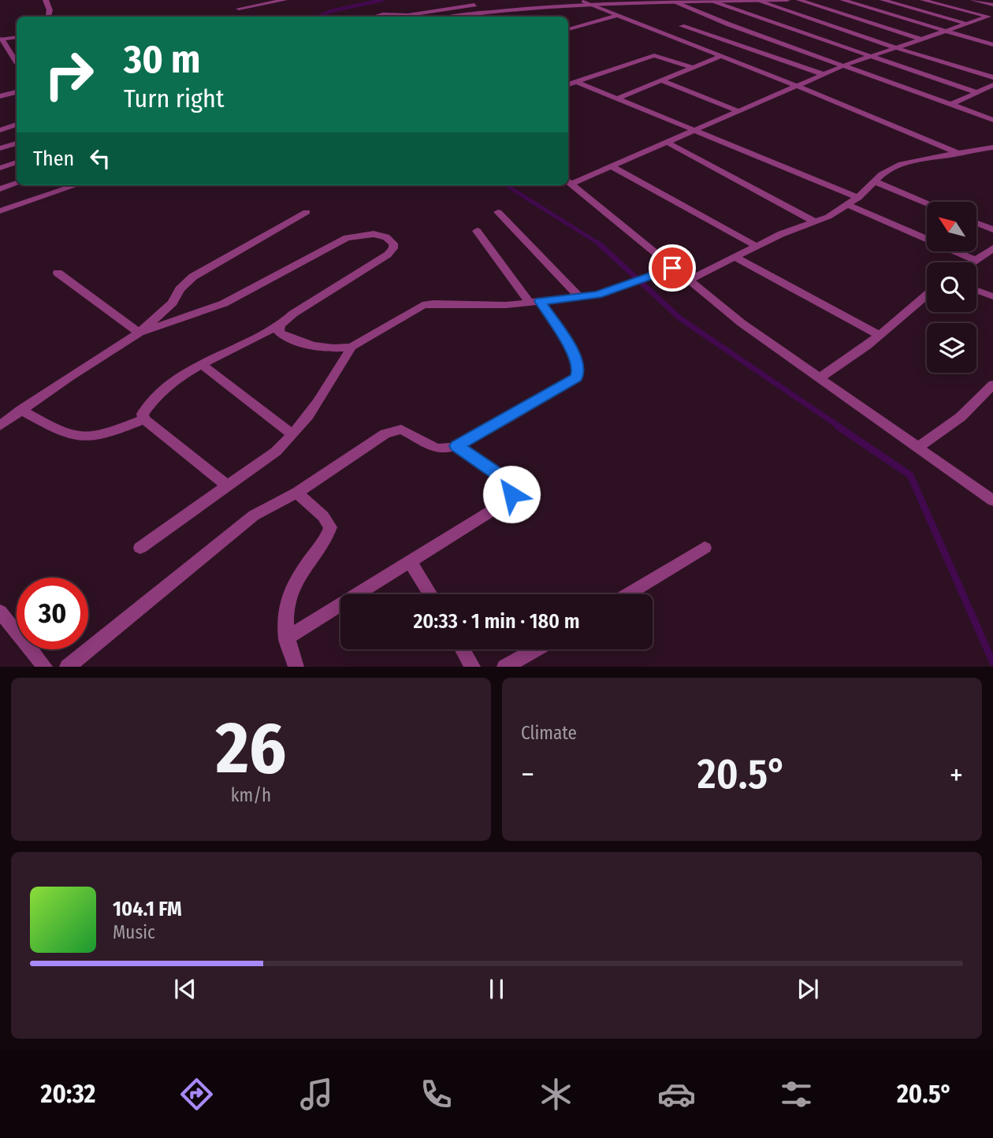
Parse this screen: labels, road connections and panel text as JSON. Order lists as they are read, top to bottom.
{
  "north": "top left",
  "page": {
    "turn": ["30 m", "Turn right"],
    "then": "Then",
    "limit": "30",
    "trip": "20:33 · 1 min · 180 m",
    "tile": [
      ["26", "km/h"],
      "Climate"
    ],
    "heat": ["−", "20.5°", "+"],
    "song": ["104.1 FM", "Music"],
    "tabs": ["20:32", "20.5°"]
  }
}
